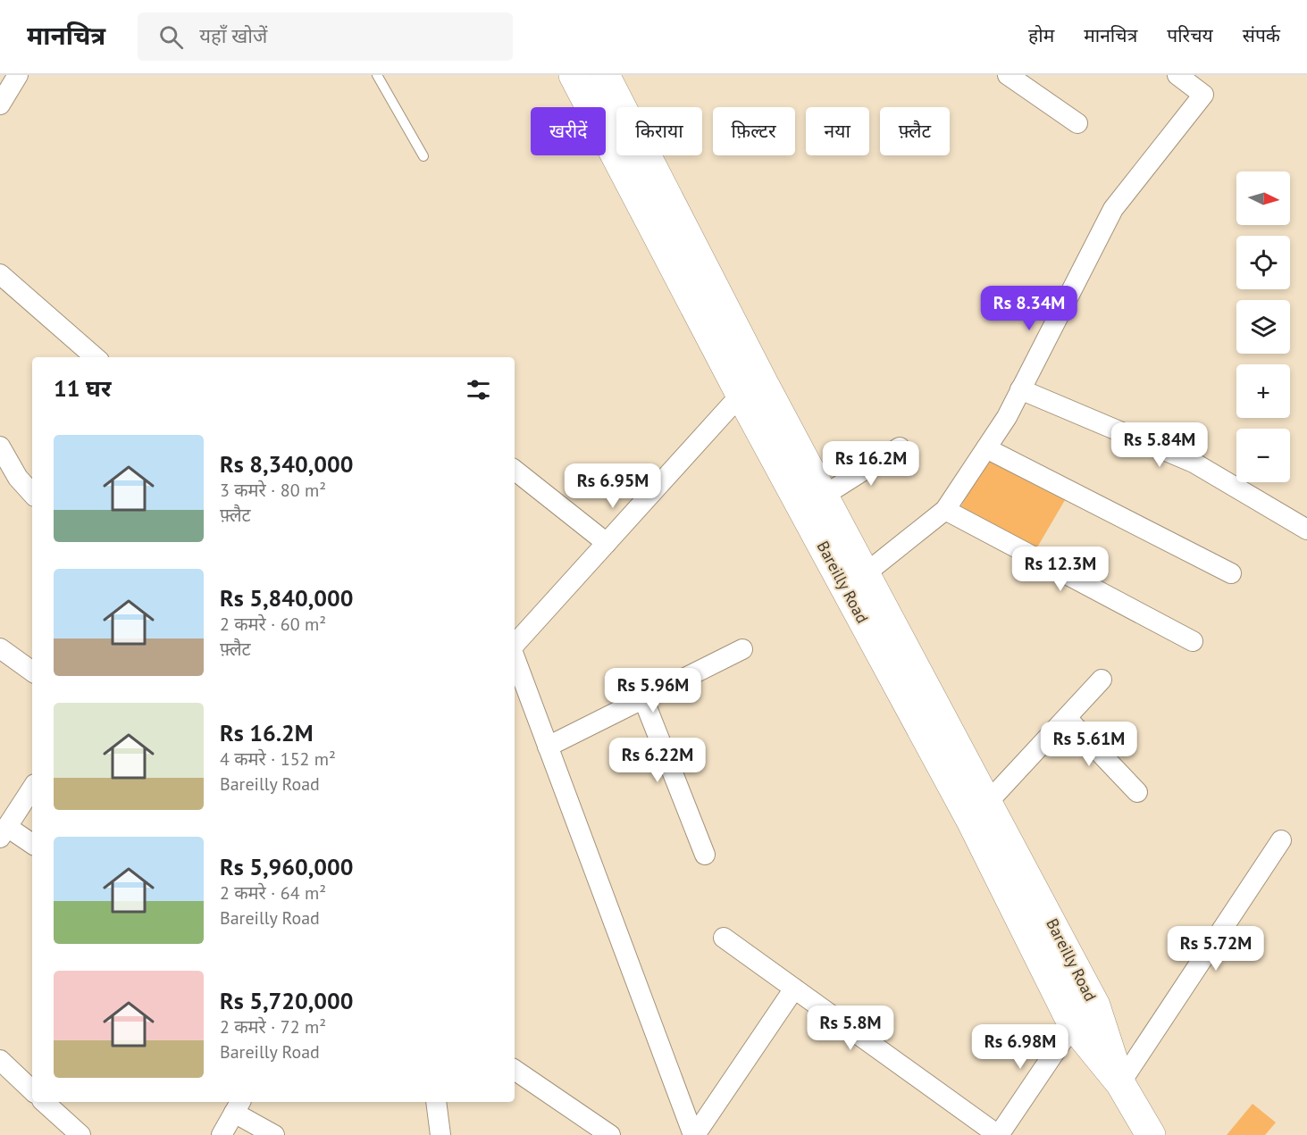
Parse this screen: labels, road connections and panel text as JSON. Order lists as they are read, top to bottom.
{
  "streets": {
    "main road": ["Bareilly Road"]
  },
  "north": "right",
  "page": {
    "header": "मानचित्र",
    "search": "यहाँ खोजें",
    "nav": [
      "होम",
      "मानचित्र",
      "परिचय",
      "संपर्क"
    ],
    "chip": [
      "खरीदें",
      "किराया",
      "फ़िल्टर",
      "नया",
      "फ़्लैट"
    ],
    "map_buttons": ["+", "−"],
    "price": [
      "Rs 8.34M",
      "Rs 5.84M",
      "Rs 16.2M",
      "Rs 6.95M",
      "Rs 12.3M",
      "Rs 5.96M",
      "Rs 5.61M",
      "Rs 6.22M",
      "Rs 5.72M",
      "Rs 5.8M",
      "Rs 6.98M"
    ],
    "heading": "11 घर",
    "list": [
      {
        "name": "Rs 8,340,000",
        "note": "3 कमरे · 80 m² · फ़्लैट"
      },
      {
        "name": "Rs 5,840,000",
        "note": "2 कमरे · 60 m² · फ़्लैट"
      },
      {
        "name": "Rs 16.2M",
        "note": "4 कमरे · 152 m² · Bareilly Road"
      },
      {
        "name": "Rs 5,960,000",
        "note": "2 कमरे · 64 m² · Bareilly Road"
      },
      {
        "name": "Rs 5,720,000",
        "note": "2 कमरे · 72 m² · Bareilly Road"
      }
    ]
  }
}
